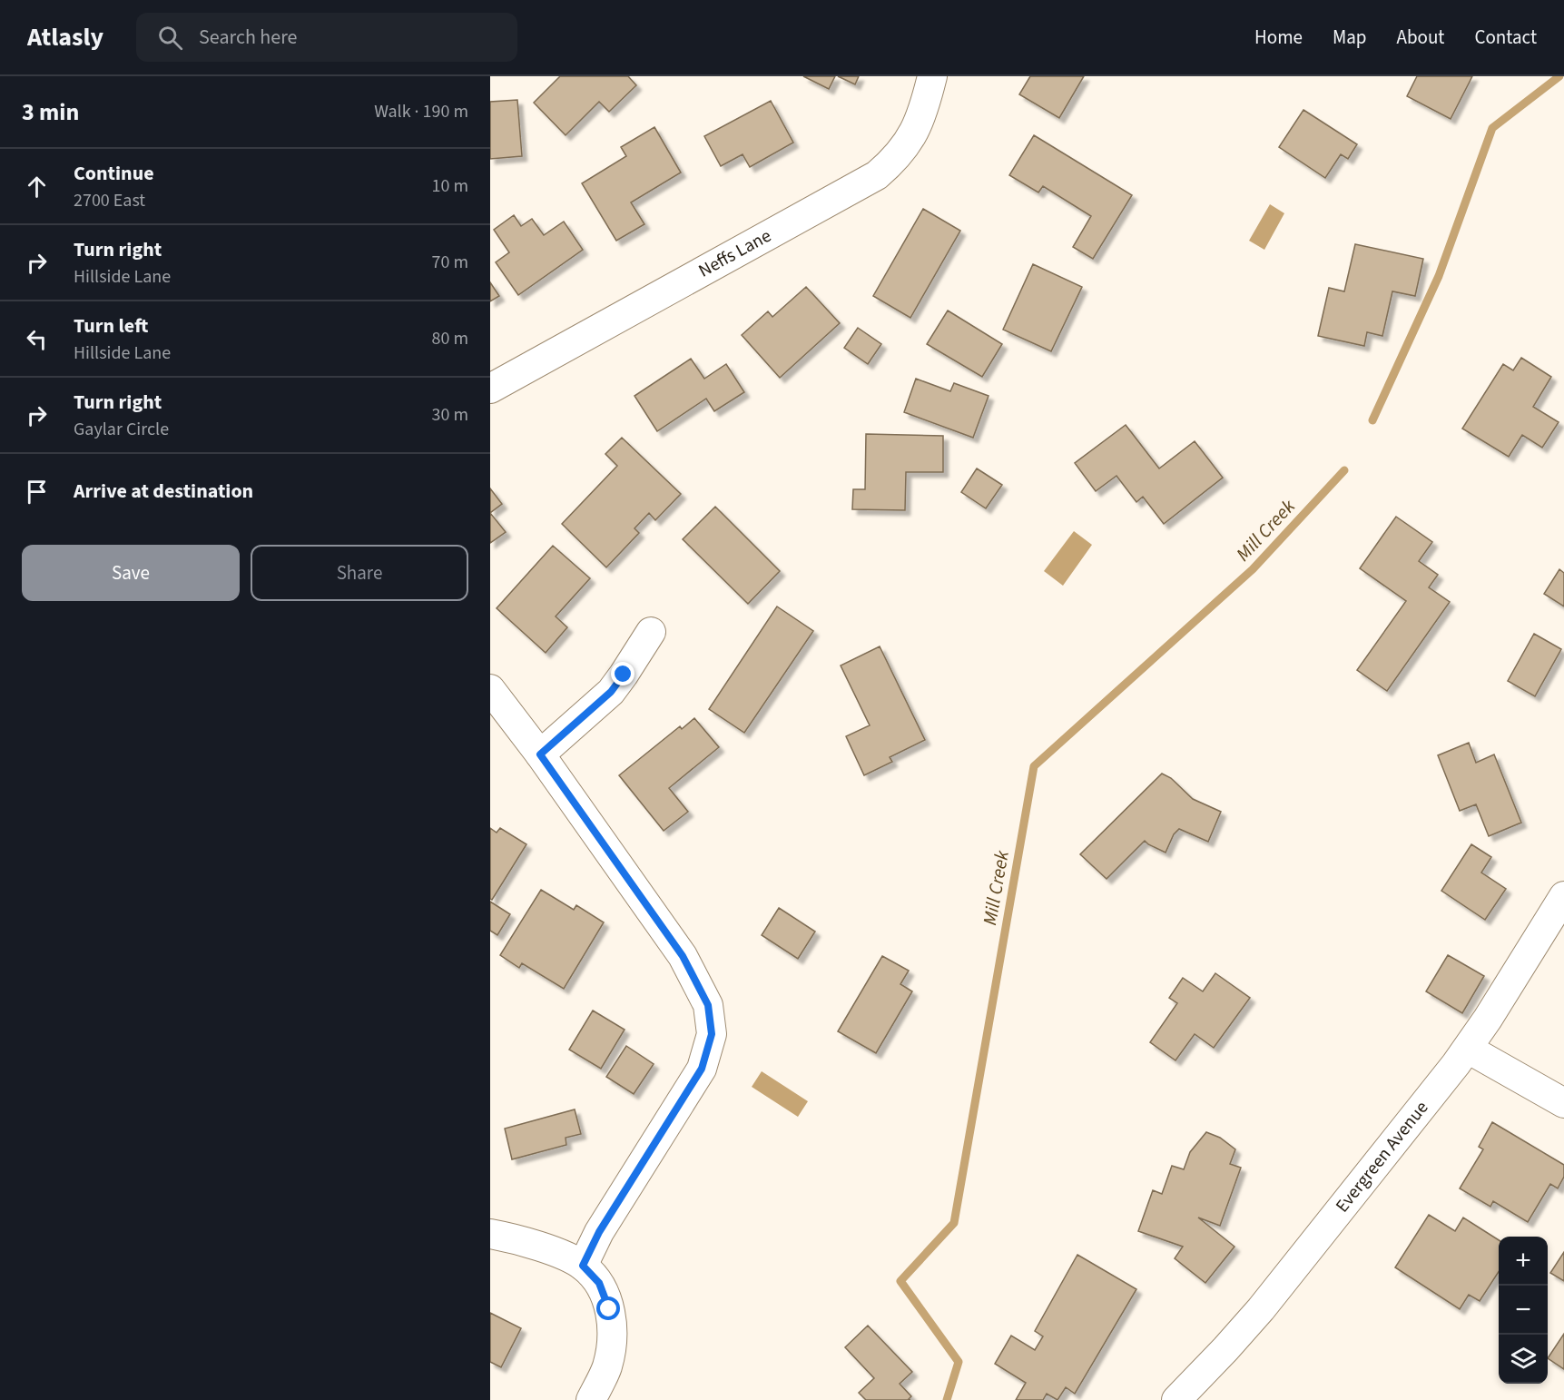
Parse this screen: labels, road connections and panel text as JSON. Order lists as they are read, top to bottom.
{
  "streets": {
    "street": ["Neffs Lane", "Evergreen Avenue"]
  },
  "water": ["Mill Creek"],
  "page": {
    "header": "Atlasly",
    "search": "Search here",
    "nav": [
      "Home",
      "Map",
      "About",
      "Contact"
    ],
    "heading": ["3 min", "Walk · 190 m"],
    "list": [
      ["Continue", "2700 East", "10 m"],
      ["Turn right", "Hillside Lane", "70 m"],
      ["Turn left", "Hillside Lane", "80 m"],
      ["Turn right", "Gaylar Circle", "30 m"],
      "Arrive at destination"
    ],
    "buttons": ["Save", "Share"],
    "map_buttons": ["+", "−"]
  }
}
